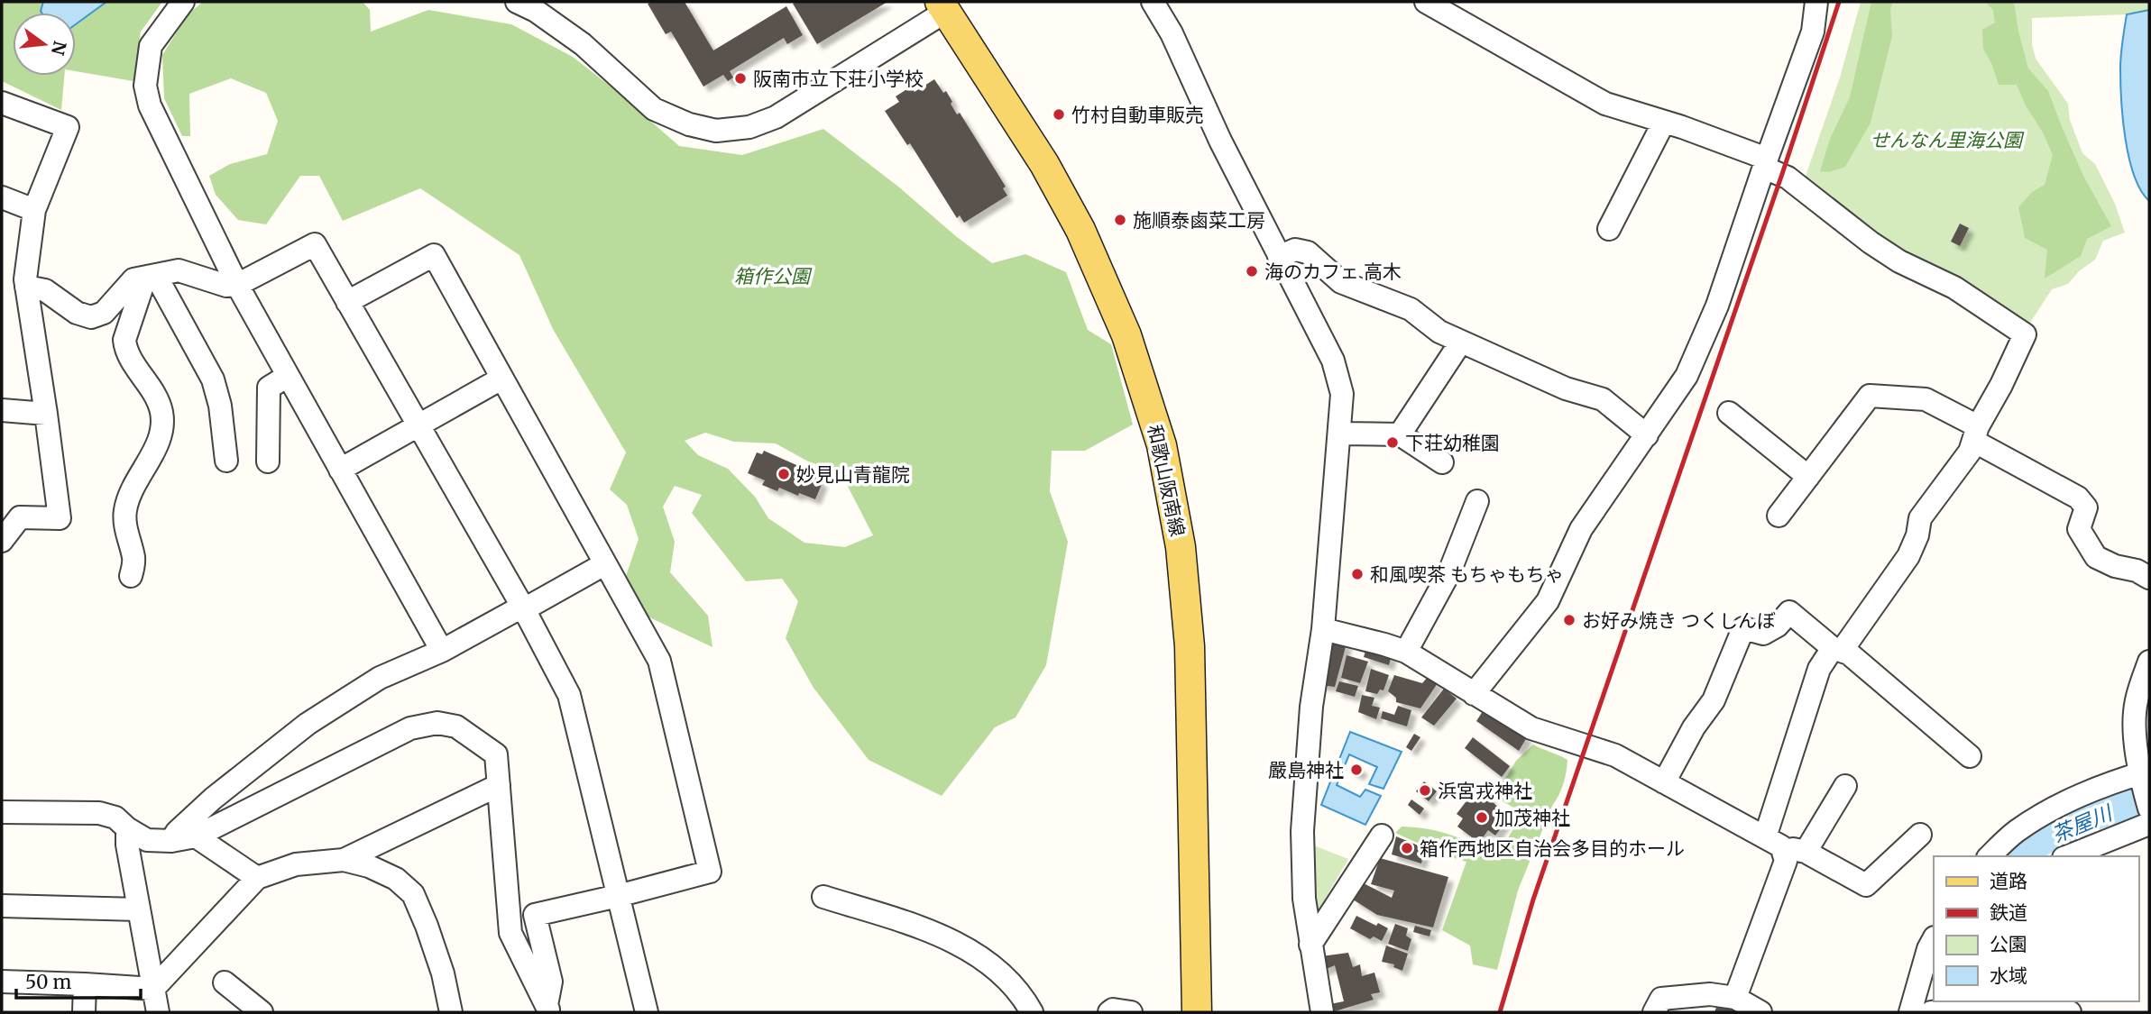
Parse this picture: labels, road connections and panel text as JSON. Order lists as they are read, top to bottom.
{
  "streets": {
    "main road": ["和歌山阪南線"]
  },
  "water": ["茶屋川"],
  "parks": ["せんなん里海公園", "箱作公園"],
  "places": [
    "阪南市立下荘小学校",
    "竹村自動車販売",
    "施順泰鹵菜工房",
    "海のカフェ 高木",
    "下荘幼稚園",
    "妙見山青龍院",
    "和風喫茶 もちゃもちゃ",
    "お好み焼き つくしんぼ",
    "嚴島神社",
    "浜宮戎神社",
    "加茂神社",
    "箱作西地区自治会多目的ホール"
  ],
  "legend": [
    "道路",
    "鉄道",
    "公園",
    "水域"
  ],
  "scale_bar": "50 m",
  "north": "right"
}
